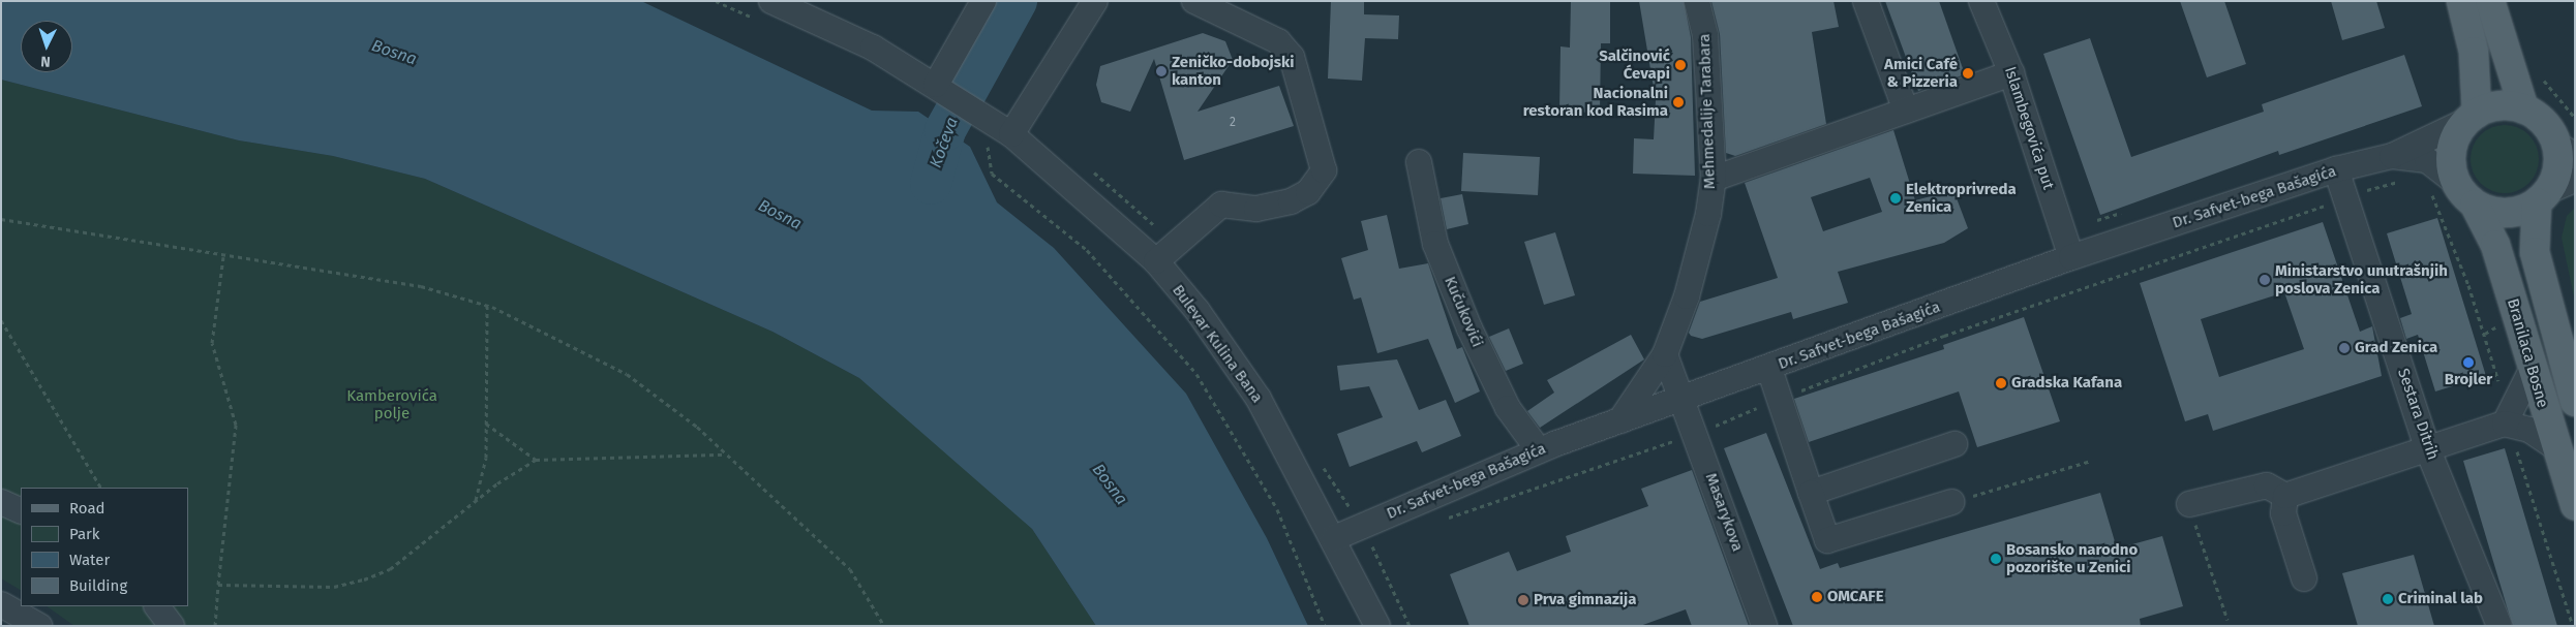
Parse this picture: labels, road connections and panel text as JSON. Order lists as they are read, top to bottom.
{
  "streets": {
    "main road": ["Branilaca Bosne"],
    "street": [
      "Mehmedalije Tarabara",
      "Islambegovića put",
      "Dr. Safvet-bega Bašagića",
      "Kučukovići",
      "Bulevar Kulina Bana",
      "Sestara Ditrih",
      "Masarykova"
    ]
  },
  "crossings": [
    ["Mehmedalije Tarabara", "Dr. Safvet-bega Bašagića"],
    ["Islambegovića put", "Dr. Safvet-bega Bašagića"],
    ["Dr. Safvet-bega Bašagića", "Kučukovići"],
    ["Dr. Safvet-bega Bašagića", "Bulevar Kulina Bana"],
    ["Dr. Safvet-bega Bašagića", "Branilaca Bosne"],
    ["Dr. Safvet-bega Bašagića", "Sestara Ditrih"],
    ["Dr. Safvet-bega Bašagića", "Masarykova"]
  ],
  "water": ["Bosna", "Kočeva"],
  "parks": ["Kamberovića polje"],
  "places": [
    "Salčinović Ćevapi",
    "Zeničko-dobojski kanton",
    "Amici Café & Pizzeria",
    "Nacionalni restoran kod Rasima",
    "Elektroprivreda Zenica",
    "Ministarstvo unutrašnjih poslova Zenica",
    "Grad Zenica",
    "Brojler",
    "Gradska Kafana",
    "Bosansko narodno pozorište u Zenici",
    "OMCAFE",
    "Criminal lab",
    "Prva gimnazija"
  ],
  "house_numbers": ["2"],
  "legend": [
    "Road",
    "Park",
    "Water",
    "Building"
  ],
  "north": "bottom"
}
